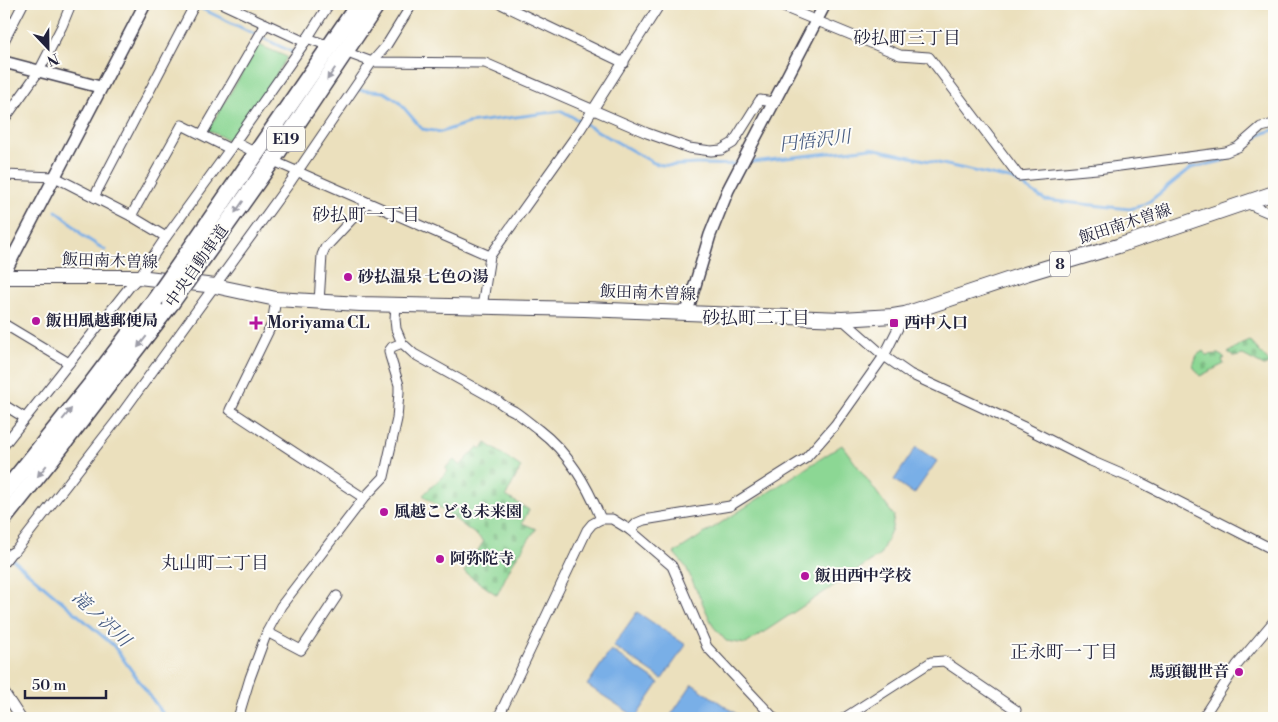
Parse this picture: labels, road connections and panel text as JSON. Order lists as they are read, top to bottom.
{
  "streets": {
    "highway": ["E19", "中央自動車道"],
    "main road": ["飯田南木曽線", "8"]
  },
  "districts": [
    "砂払町三丁目",
    "砂払町一丁目",
    "砂払町二丁目",
    "丸山町二丁目",
    "正永町一丁目"
  ],
  "water": ["円悟沢川", "滝ノ沢川"],
  "places": {
    "other": [
      "砂払温泉 七色の湯",
      "飯田風越郵便局",
      "風越こども未来園",
      "阿弥陀寺",
      "飯田西中学校",
      "馬頭観世音"
    ],
    "health": ["Moriyama CL"],
    "transit": ["西中入口"]
  },
  "scale_bar": "50 m",
  "north": "bottom"
}
